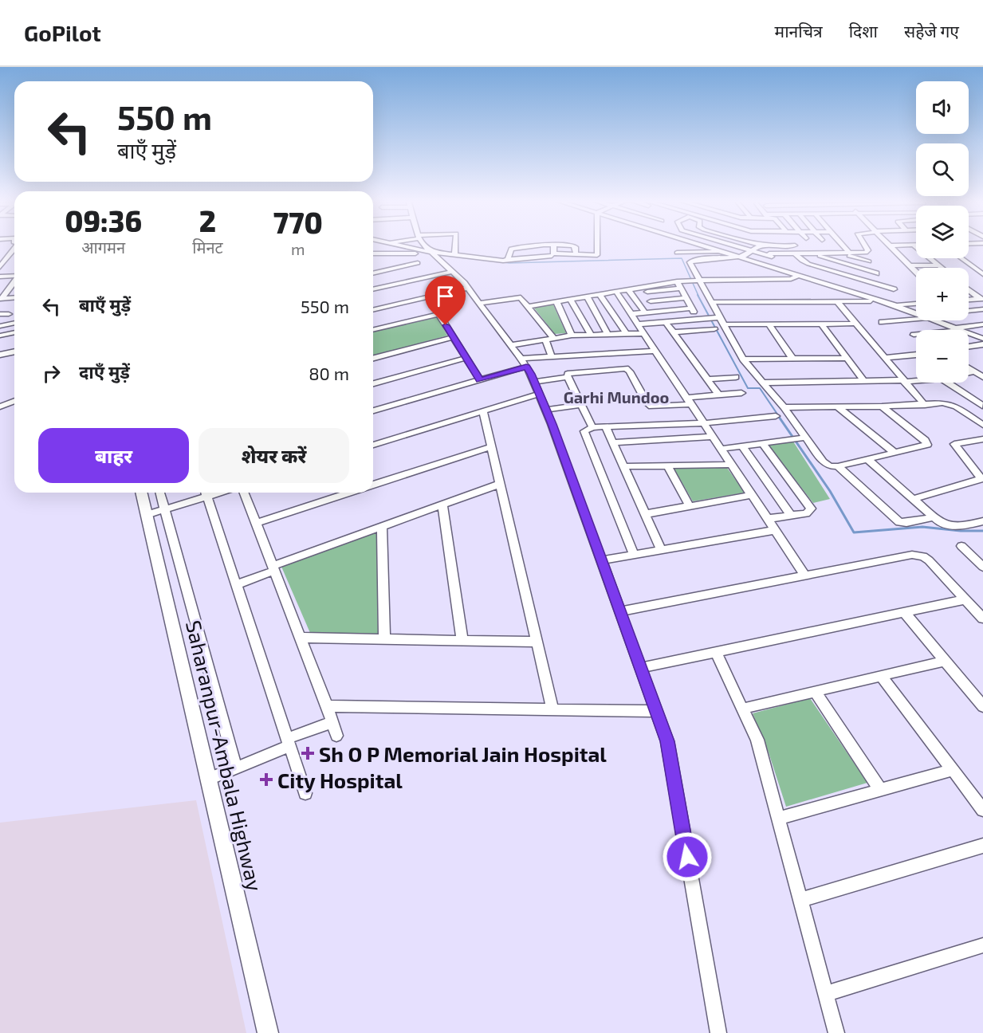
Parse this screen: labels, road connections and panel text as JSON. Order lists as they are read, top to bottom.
{
  "streets": {
    "main road": ["Saharanpur-Ambala Highway"]
  },
  "districts": ["Garhi Mundoo"],
  "places": {
    "health": ["Sh O P Memorial Jain Hospital", "City Hospital"]
  },
  "page": {
    "header": "GoPilot",
    "nav": ["मानचित्र", "दिशा", "सहेजे गए"],
    "map_buttons": ["+", "−"],
    "turn": ["550 m", "बाएँ मुड़ें"],
    "eta": [
      "09:36",
      "आगमन",
      "2",
      "मिनट",
      "770",
      "m"
    ],
    "list": [
      {
        "name": "बाएँ मुड़ें",
        "value": "550 m"
      },
      {
        "name": "दाएँ मुड़ें",
        "value": "80 m"
      }
    ],
    "buttons": ["बाहर", "शेयर करें"]
  }
}
